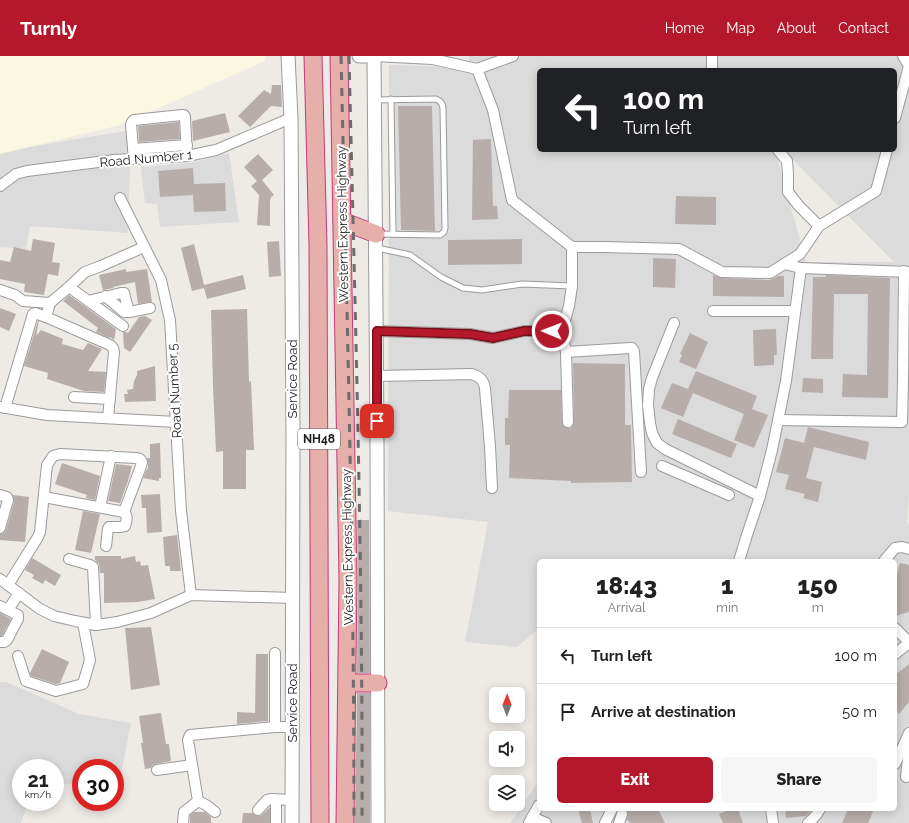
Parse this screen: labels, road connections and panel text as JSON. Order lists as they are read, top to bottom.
{
  "streets": {
    "highway": ["Western Express Highway", "NH48"],
    "street": ["Road Number 1", "Service Road", "Road Number 5"]
  },
  "crossings": [
    ["Road Number 1", "Service Road"]
  ],
  "north": "top",
  "page": {
    "header": "Turnly",
    "nav": [
      "Home",
      "Map",
      "About",
      "Contact"
    ],
    "turn": ["100 m", "Turn left"],
    "eta": [
      "18:43",
      "Arrival",
      "1",
      "min",
      "150",
      "m"
    ],
    "list": [
      {
        "name": "Turn left",
        "value": "100 m"
      },
      {
        "name": "Arrive at destination",
        "value": "50 m"
      }
    ],
    "buttons": ["Exit", "Share"],
    "speed": "21 km/h",
    "limit": "30"
  }
}
